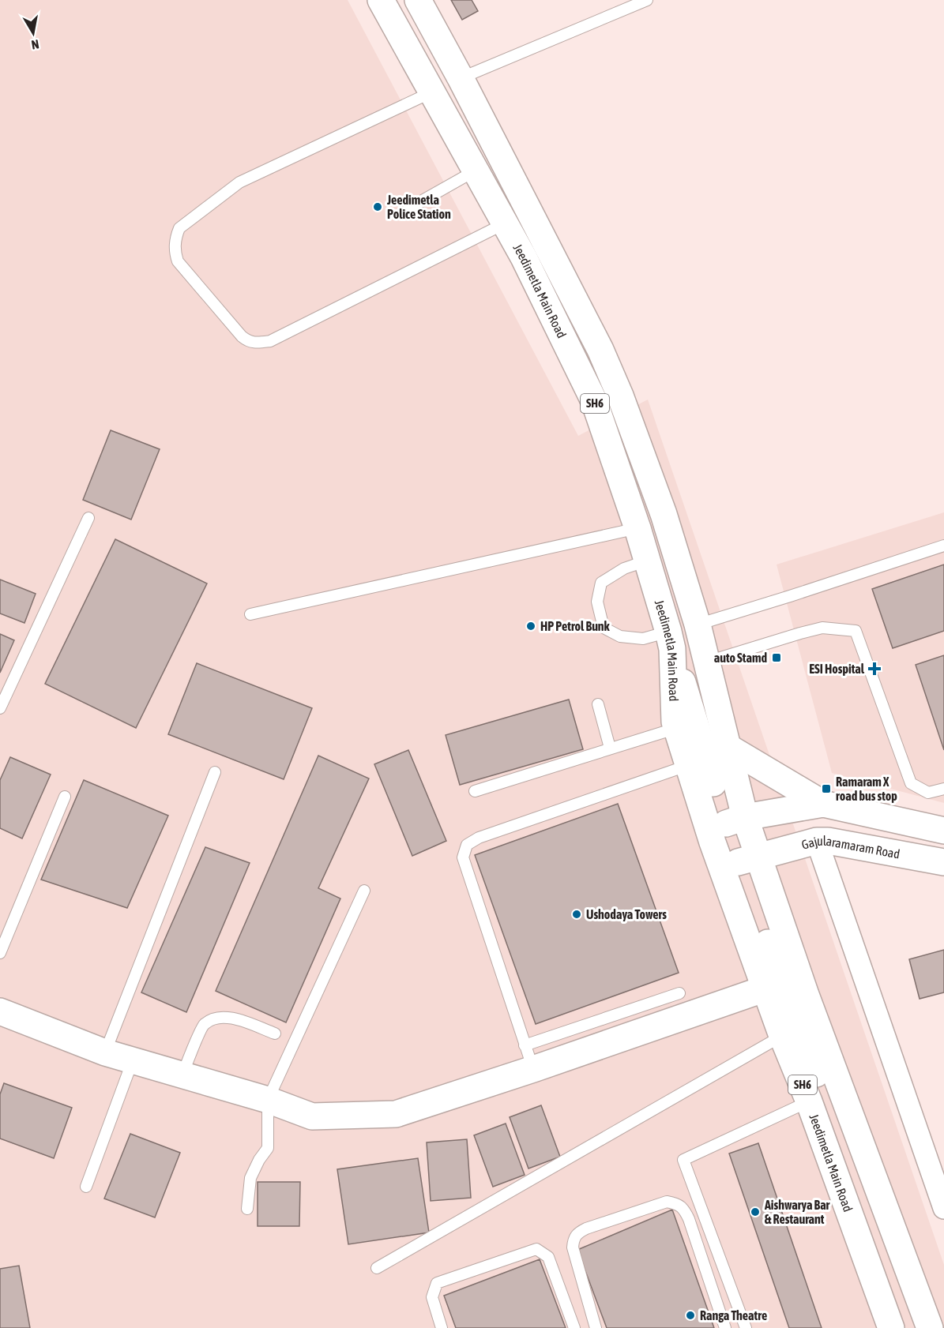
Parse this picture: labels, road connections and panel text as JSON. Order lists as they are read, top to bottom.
{
  "streets": {
    "main road": ["Jeedimetla Main Road", "SH6", "Gajularamaram Road"]
  },
  "crossings": [
    ["Jeedimetla Main Road", "Gajularamaram Road"]
  ],
  "places": {
    "other": [
      "Jeedimetla Police Station",
      "HP Petrol Bunk",
      "Ushodaya Towers",
      "Aishwarya Bar & Restaurant",
      "Ranga Theatre"
    ],
    "transit": ["auto Stamd", "Ramaram X road bus stop"],
    "health": ["ESI Hospital"]
  },
  "north": "bottom"
}
